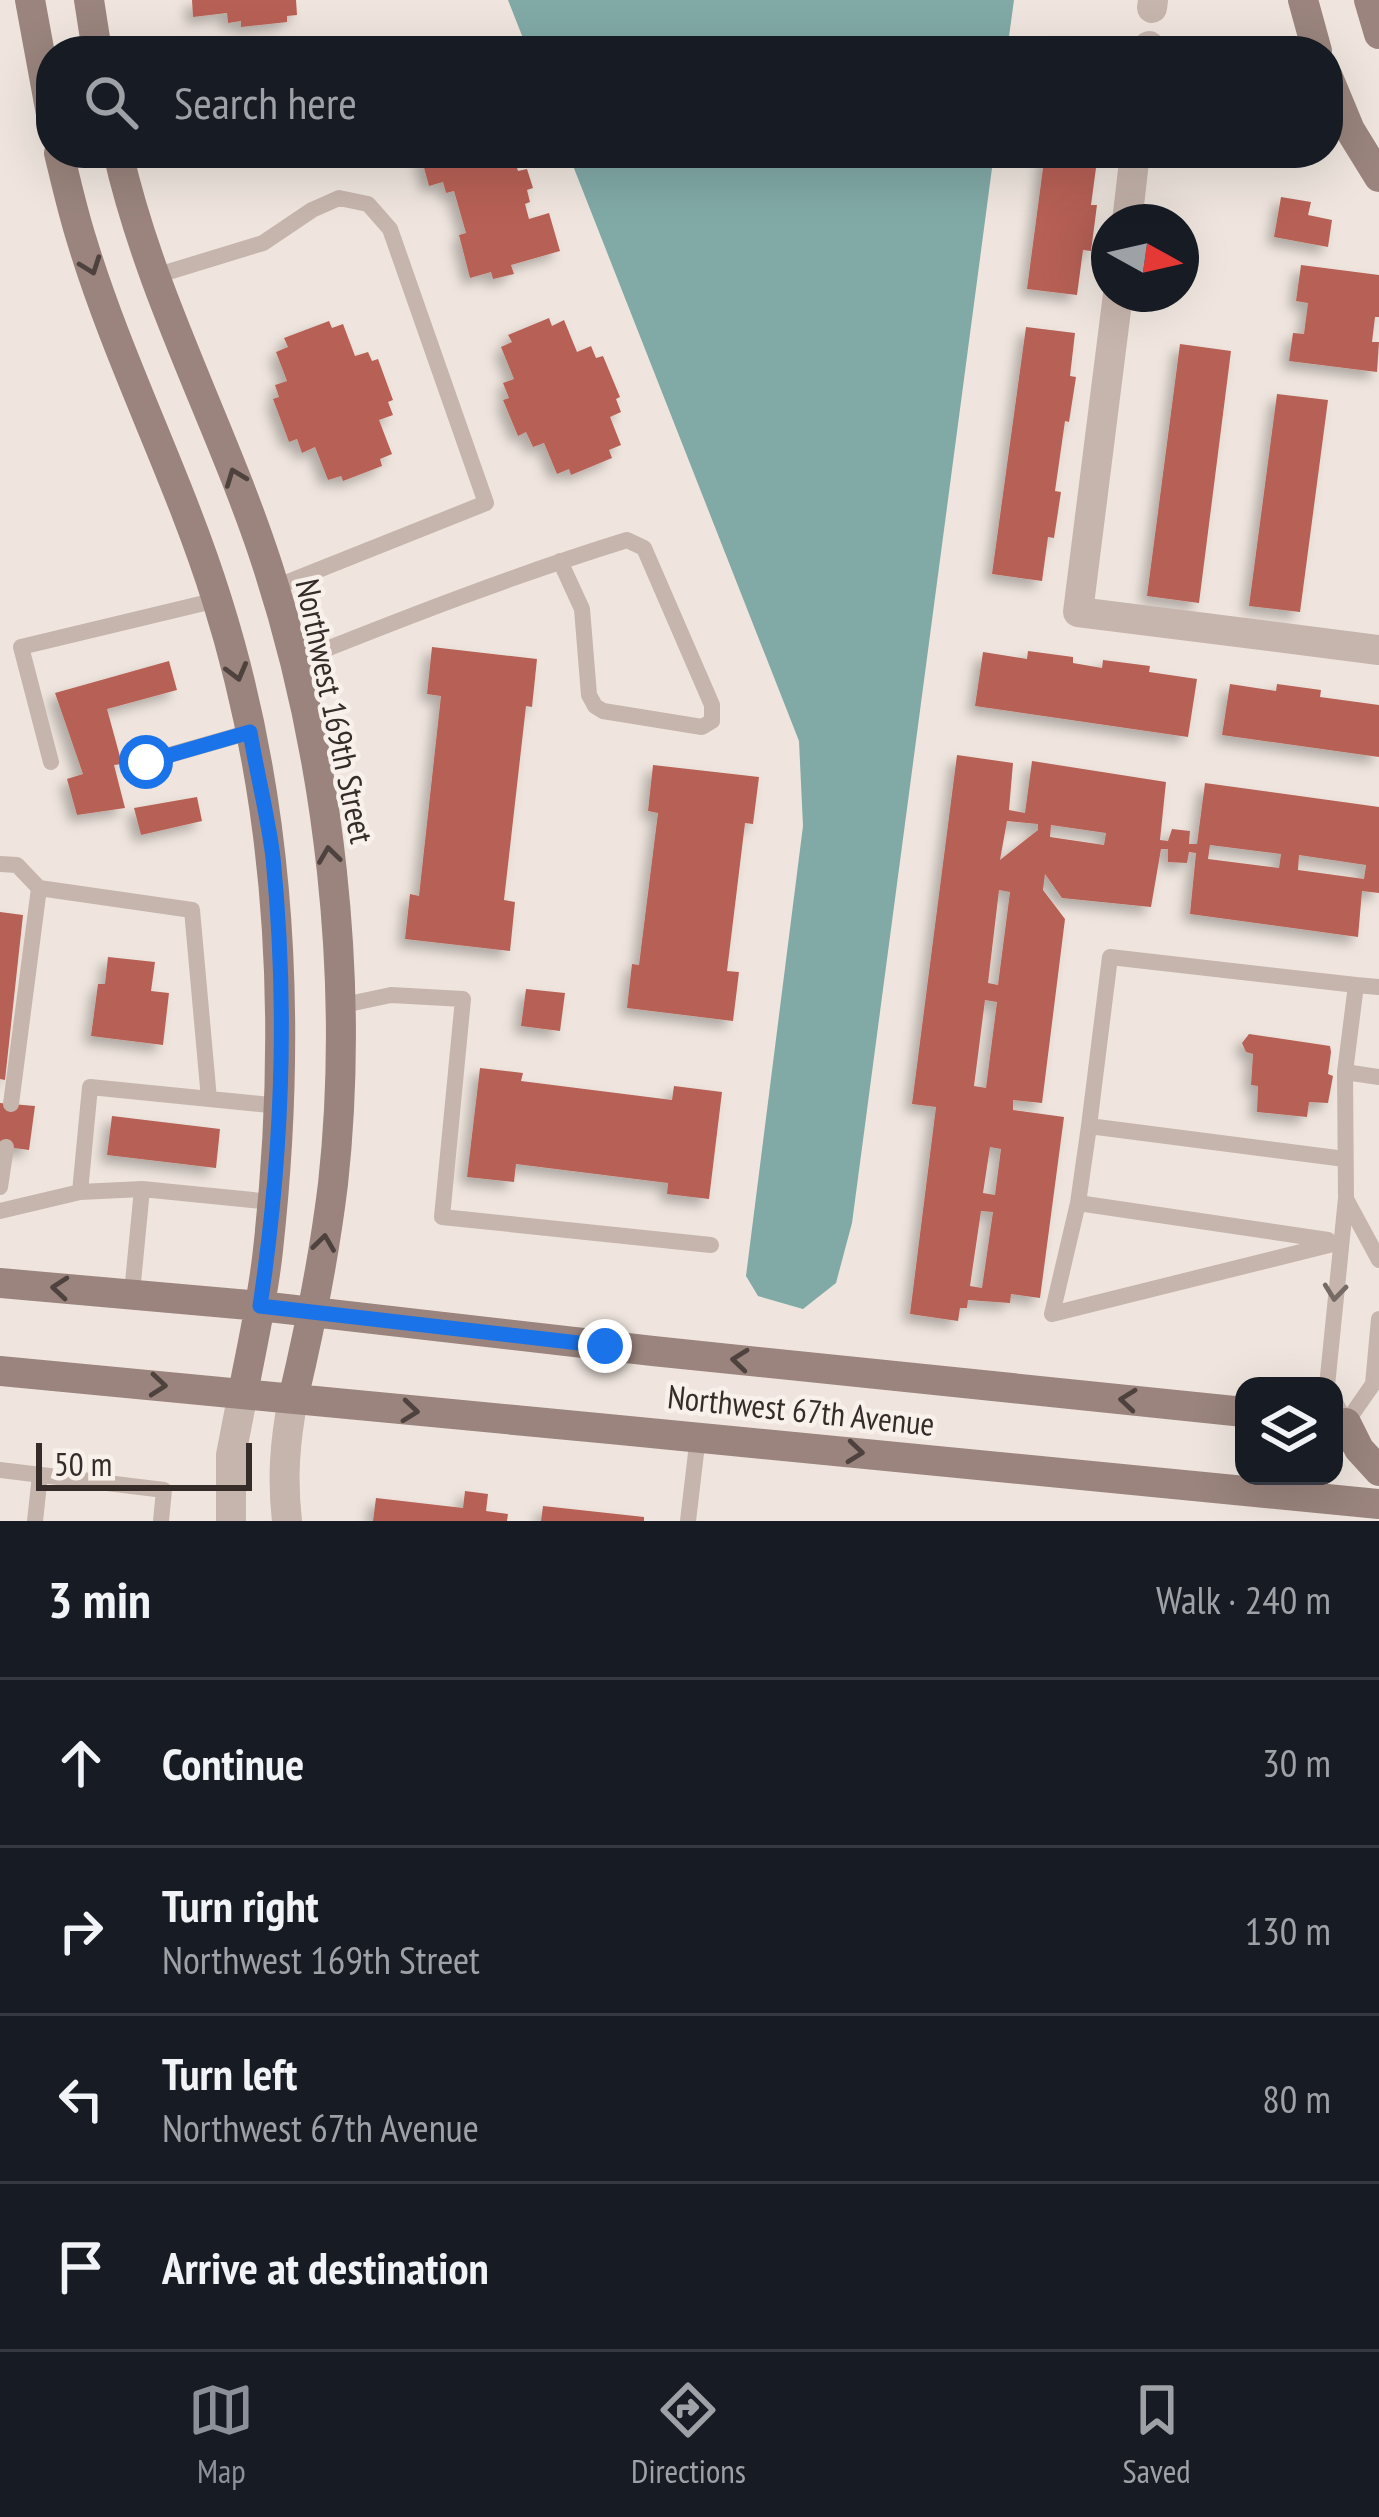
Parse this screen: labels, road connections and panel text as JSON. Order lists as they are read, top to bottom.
{
  "streets": {
    "street": ["Northwest 169th Street", "Northwest 67th Avenue"]
  },
  "crossings": [
    ["Northwest 169th Street", "Northwest 67th Avenue"]
  ],
  "scale_bar": "50 m",
  "north": "right",
  "page": {
    "search": "Search here",
    "scale": "50 m",
    "heading": ["3 min", "Walk · 240 m"],
    "list": [
      ["Continue", "30 m"],
      ["Turn right", "Northwest 169th Street", "130 m"],
      ["Turn left", "Northwest 67th Avenue", "80 m"],
      "Arrive at destination"
    ],
    "nav": ["Map", "Directions", "Saved"]
  }
}
